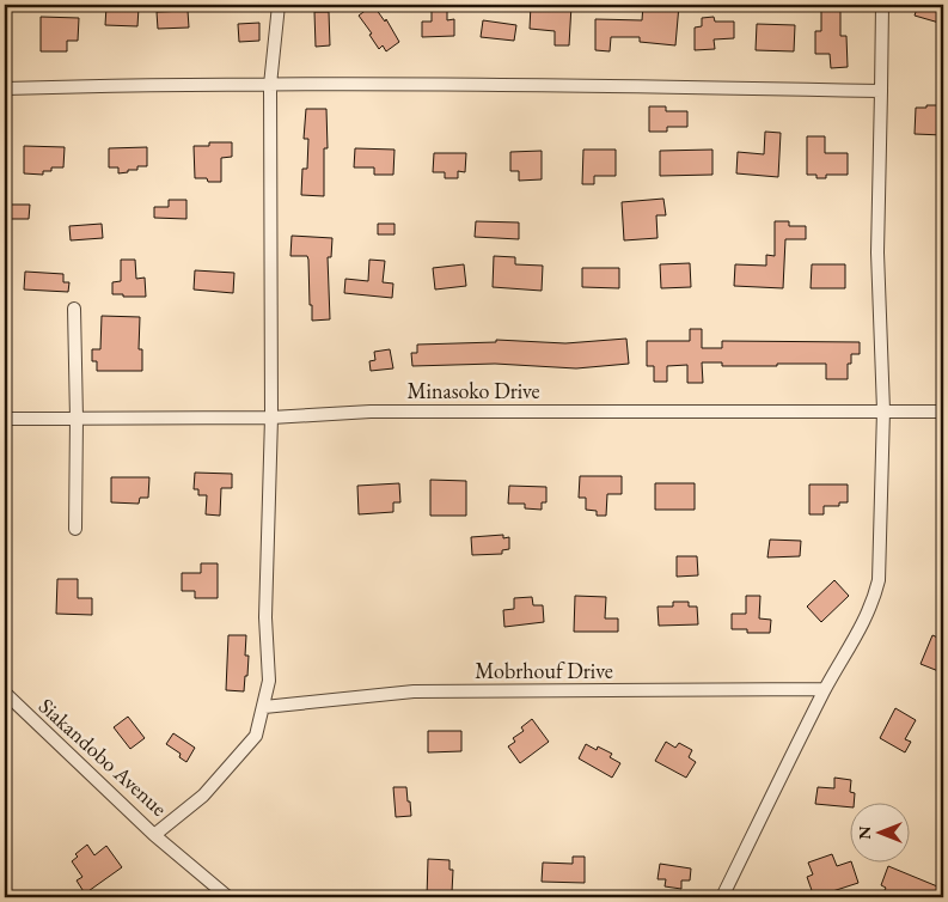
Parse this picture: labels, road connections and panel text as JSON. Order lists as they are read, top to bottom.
{
  "streets": {
    "street": ["Minasoko Drive", "Mobrhouf Drive", "Siakandobo Avenue"]
  },
  "crossings": [
    ["Minasoko Drive", "Siakandobo Avenue"],
    ["Mobrhouf Drive", "Siakandobo Avenue"]
  ],
  "north": "left"
}
